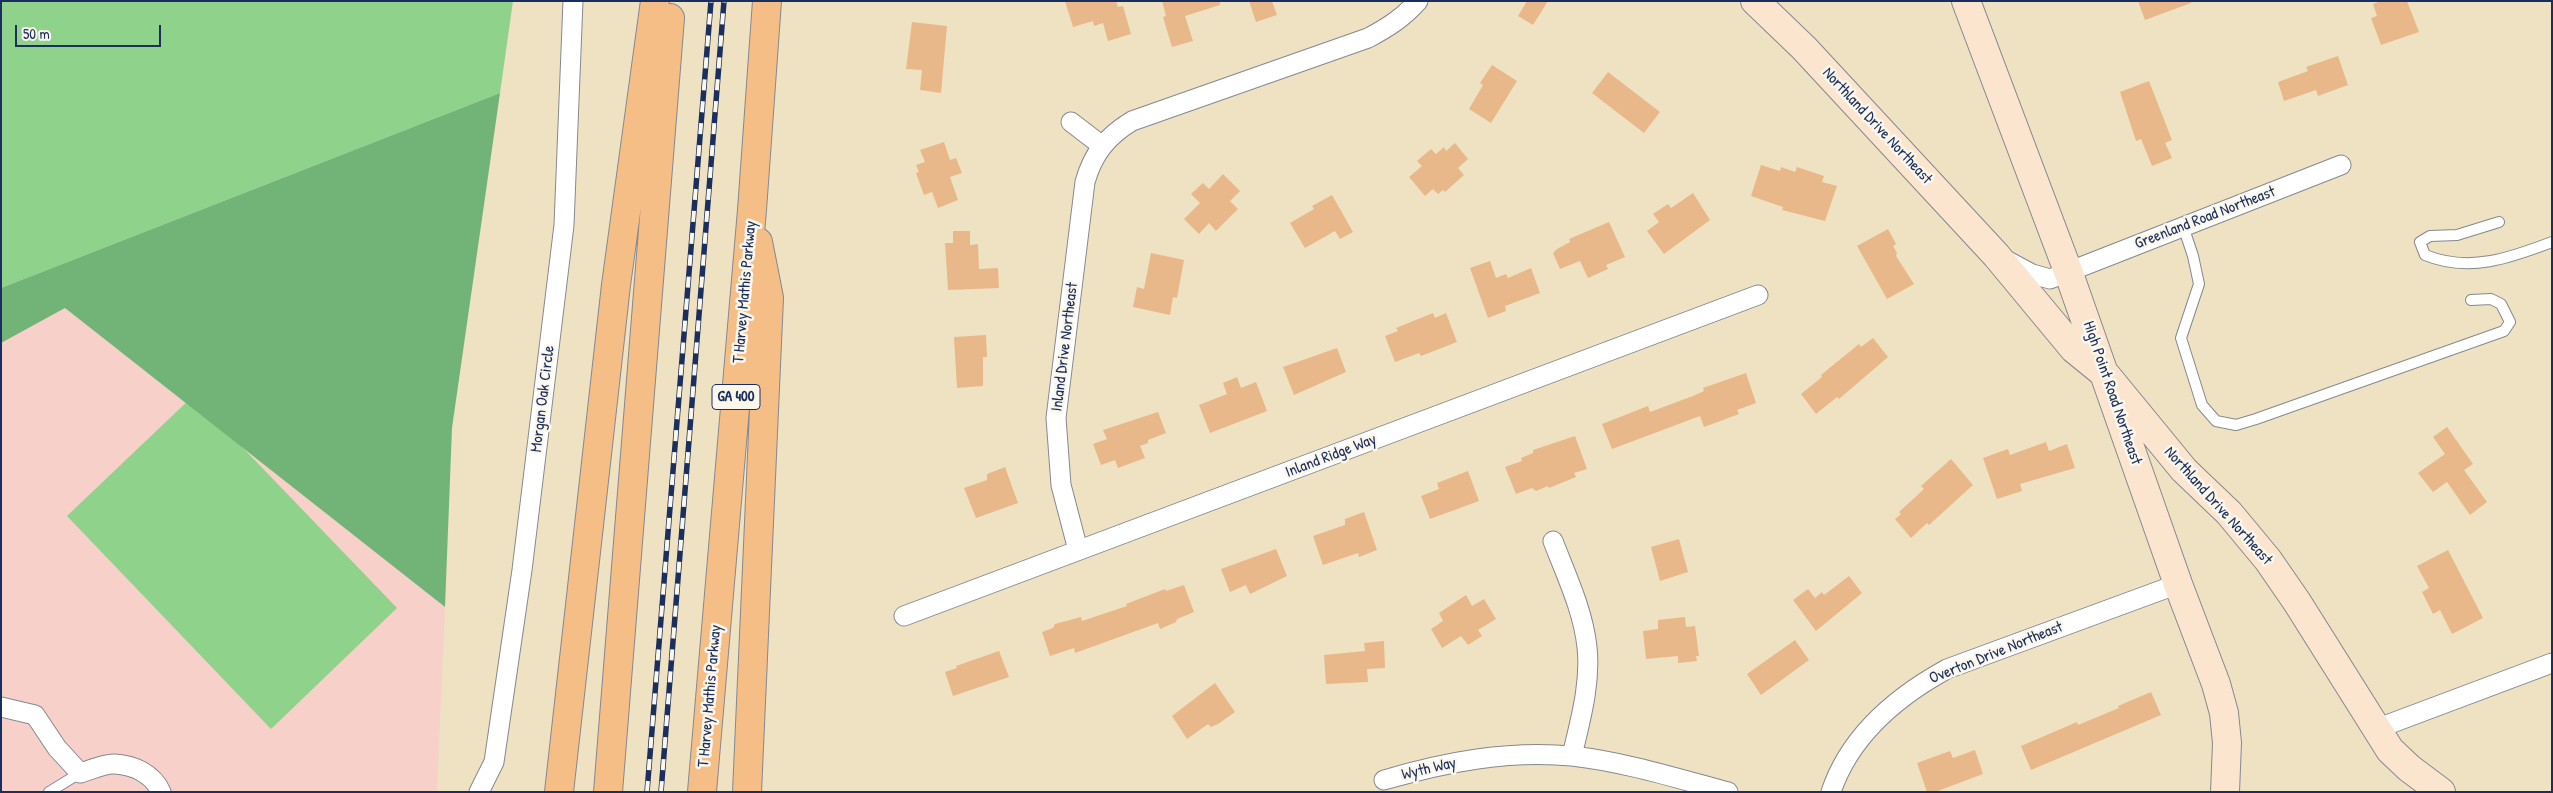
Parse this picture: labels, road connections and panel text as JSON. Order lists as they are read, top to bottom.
{
  "streets": {
    "highway": ["T Harvey Mathis Parkway", "GA 400"],
    "street": [
      "Northland Drive Northeast",
      "Greenland Road Northeast",
      "Inland Drive Northeast",
      "High Point Road Northeast",
      "Morgan Oak Circle",
      "Inland Ridge Way",
      "Overton Drive Northeast",
      "Wyth Way"
    ]
  },
  "crossings": [
    ["Northland Drive Northeast", "Greenland Road Northeast"],
    ["Northland Drive Northeast", "High Point Road Northeast"],
    ["Greenland Road Northeast", "High Point Road Northeast"],
    ["Inland Drive Northeast", "Inland Ridge Way"],
    ["High Point Road Northeast", "Overton Drive Northeast"]
  ],
  "scale_bar": "50 m"
}
